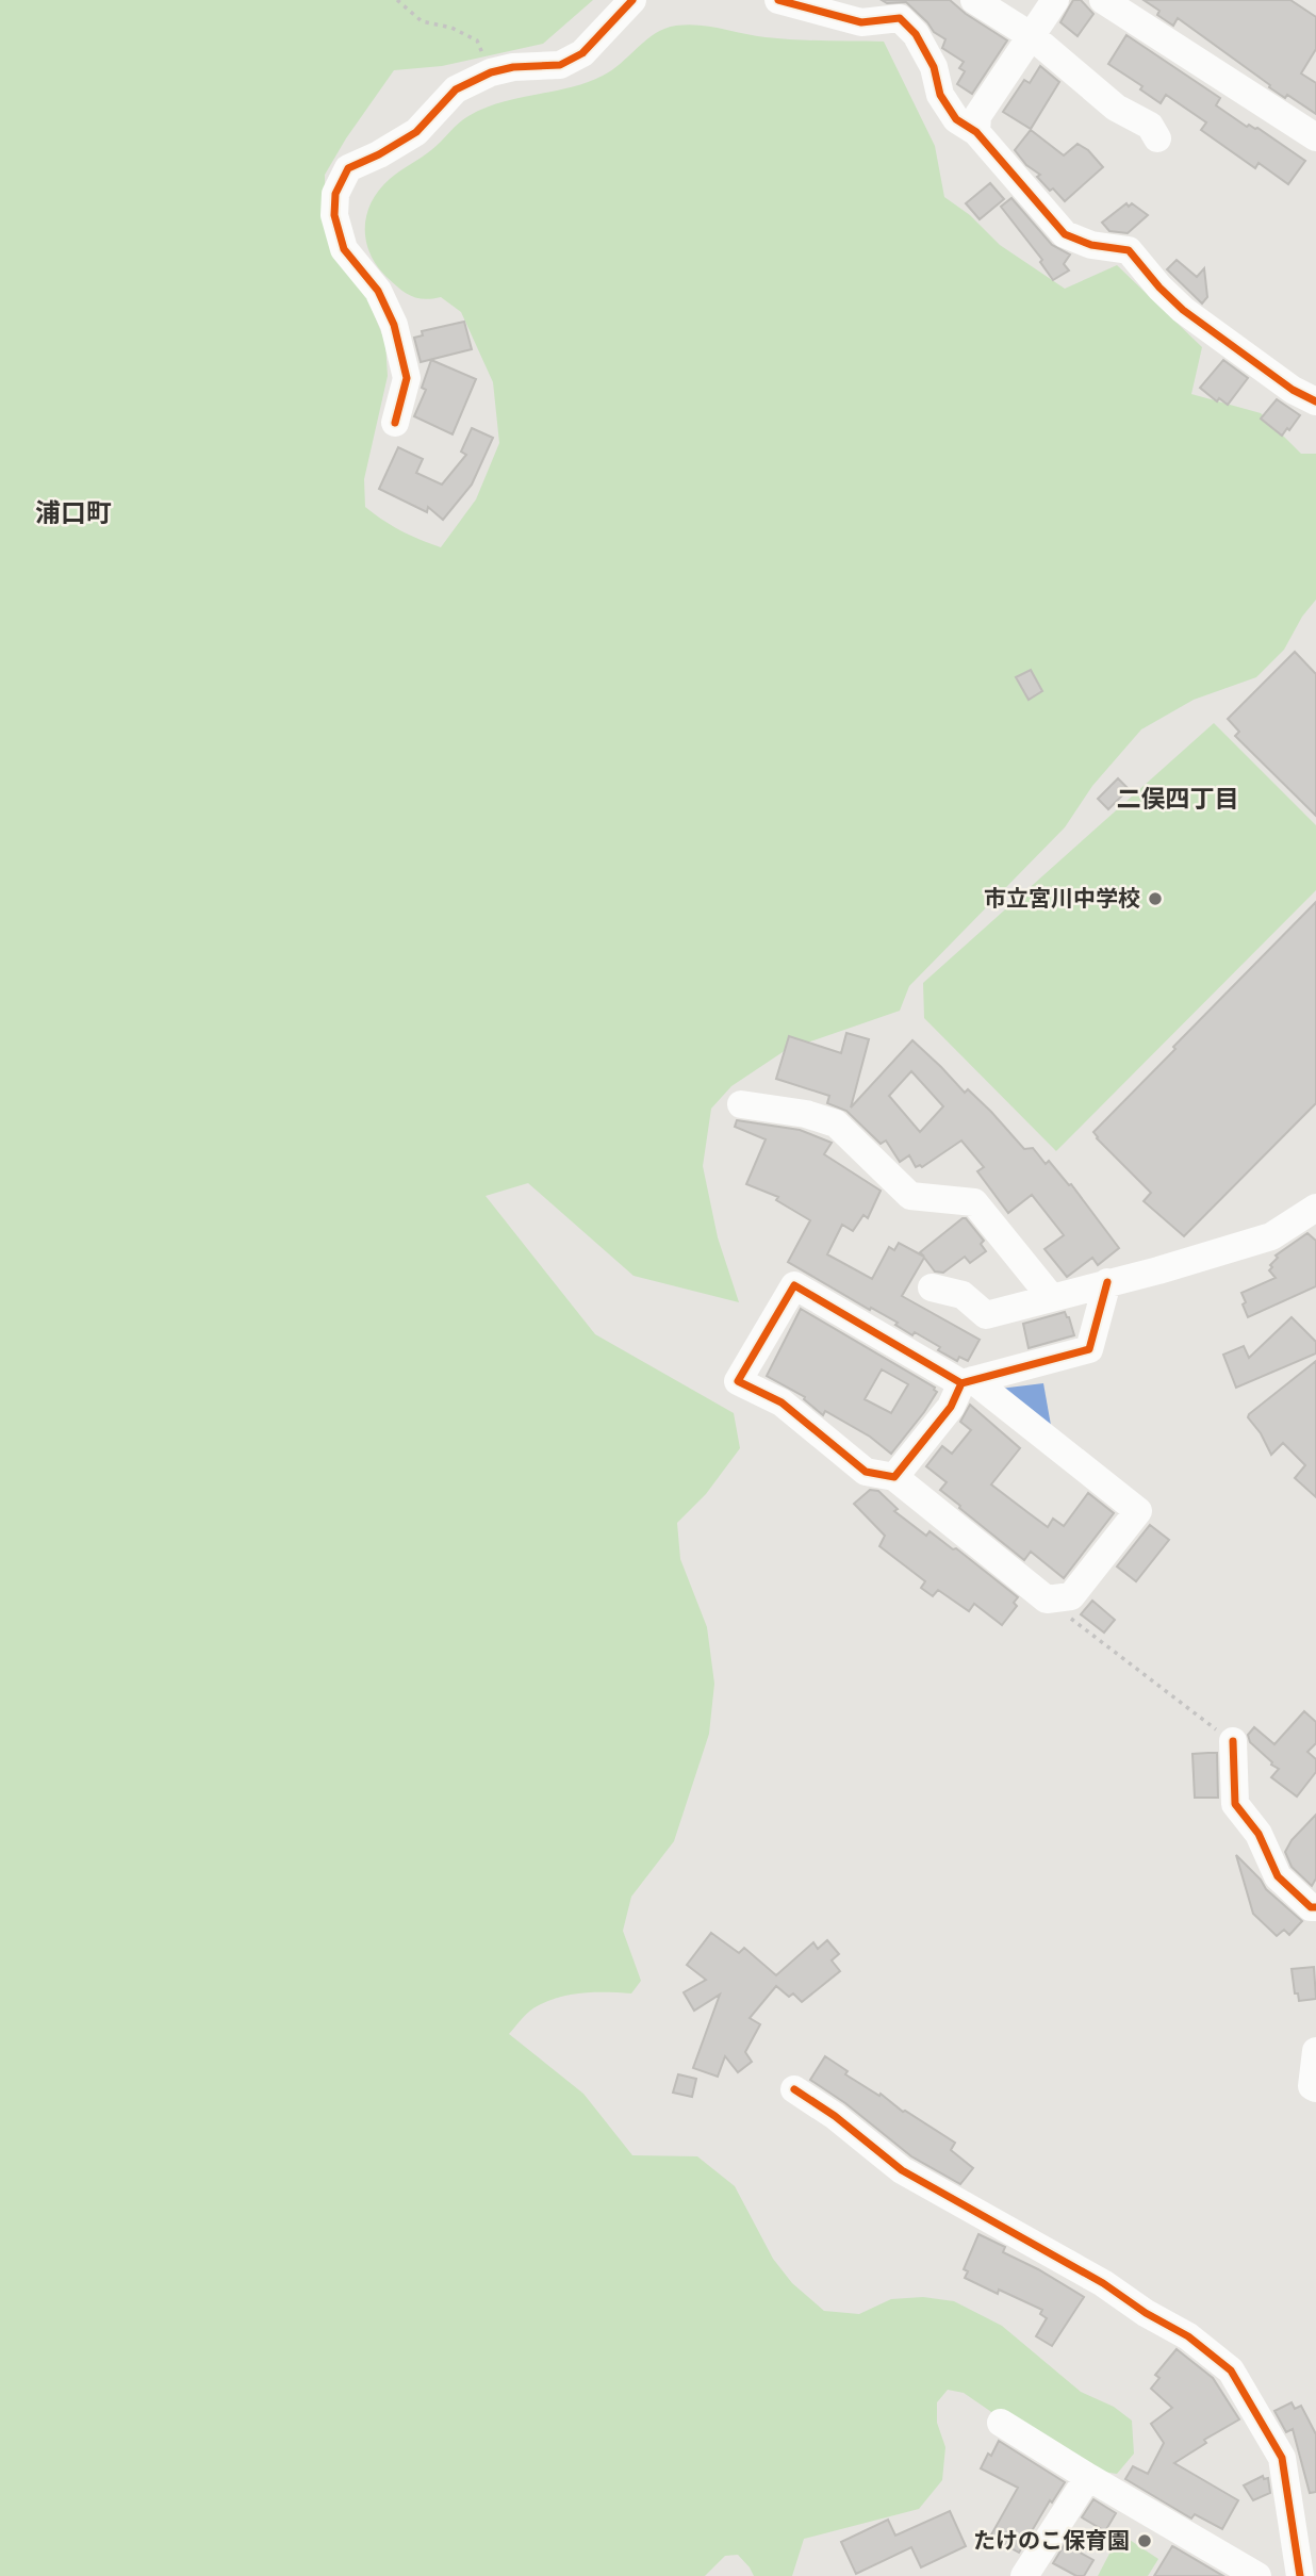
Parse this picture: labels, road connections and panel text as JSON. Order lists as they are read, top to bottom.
{
  "districts": ["浦口町", "二俣四丁目"],
  "places": ["市立宮川中学校", "たけのこ保育園"]
}
